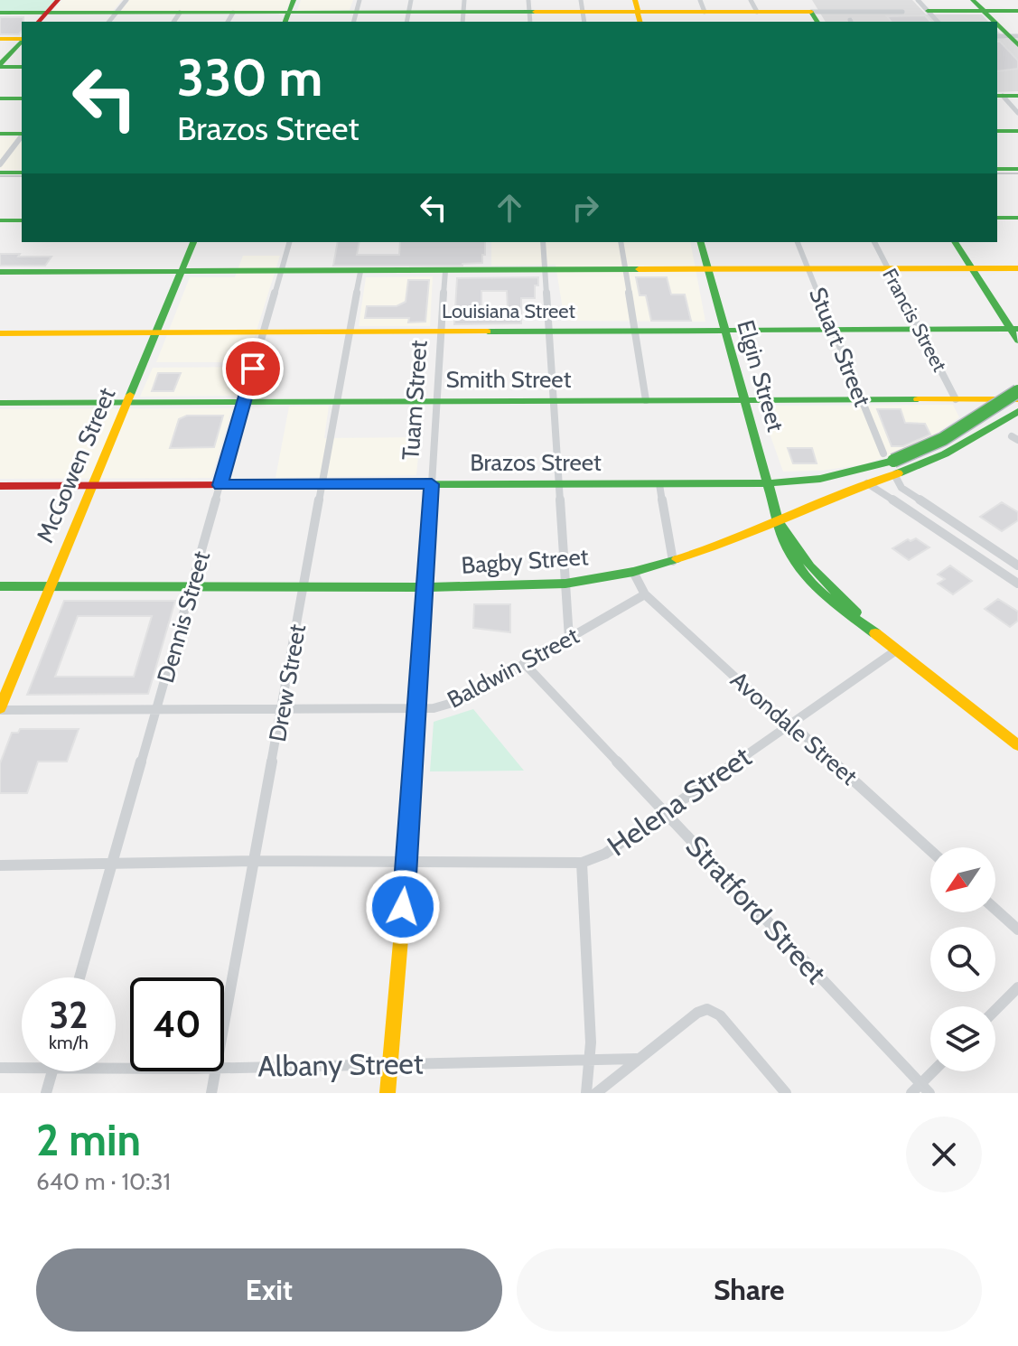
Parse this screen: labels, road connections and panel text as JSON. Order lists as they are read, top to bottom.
{
  "streets": {
    "main road": [
      "Louisiana Street",
      "Elgin Street",
      "Smith Street",
      "Tuam Street",
      "Brazos Street",
      "McGowen Street",
      "Bagby Street"
    ],
    "street": [
      "Francis Street",
      "Stuart Street",
      "Dennis Street",
      "Baldwin Street",
      "Drew Street",
      "Avondale Street",
      "Helena Street",
      "Stratford Street",
      "Albany Street"
    ]
  },
  "crossings": [
    ["Louisiana Street", "Francis Street"],
    ["Louisiana Street", "Stuart Street"],
    ["Louisiana Street", "Elgin Street"],
    ["Louisiana Street", "Tuam Street"],
    ["Louisiana Street", "McGowen Street"],
    ["Louisiana Street", "Dennis Street"],
    ["Louisiana Street", "Drew Street"],
    ["Francis Street", "Smith Street"],
    ["Stuart Street", "Smith Street"],
    ["Stuart Street", "Brazos Street"],
    ["Stuart Street", "Bagby Street"],
    ["Elgin Street", "Smith Street"],
    ["Elgin Street", "Brazos Street"],
    ["Elgin Street", "Bagby Street"],
    ["Elgin Street", "Helena Street"],
    ["Smith Street", "Tuam Street"],
    ["Smith Street", "McGowen Street"],
    ["Smith Street", "Dennis Street"],
    ["Smith Street", "Drew Street"],
    ["Tuam Street", "Brazos Street"],
    ["Tuam Street", "Bagby Street"],
    ["Tuam Street", "Baldwin Street"],
    ["Tuam Street", "Helena Street"],
    ["Tuam Street", "Albany Street"],
    ["Brazos Street", "McGowen Street"],
    ["Brazos Street", "Bagby Street"],
    ["Brazos Street", "Dennis Street"],
    ["Brazos Street", "Drew Street"],
    ["McGowen Street", "Bagby Street"],
    ["McGowen Street", "Baldwin Street"],
    ["Bagby Street", "Dennis Street"],
    ["Bagby Street", "Drew Street"],
    ["Dennis Street", "Baldwin Street"],
    ["Dennis Street", "Helena Street"],
    ["Baldwin Street", "Drew Street"],
    ["Baldwin Street", "Avondale Street"],
    ["Baldwin Street", "Stratford Street"],
    ["Drew Street", "Helena Street"],
    ["Avondale Street", "Helena Street"],
    ["Helena Street", "Stratford Street"]
  ],
  "north": "bottom left",
  "page": {
    "turn": ["330 m", "Brazos Street"],
    "speed": "32 km/h",
    "limit": "40",
    "heading": ["2 min", "640 m · 10:31"],
    "buttons": ["Exit", "Share"]
  }
}
